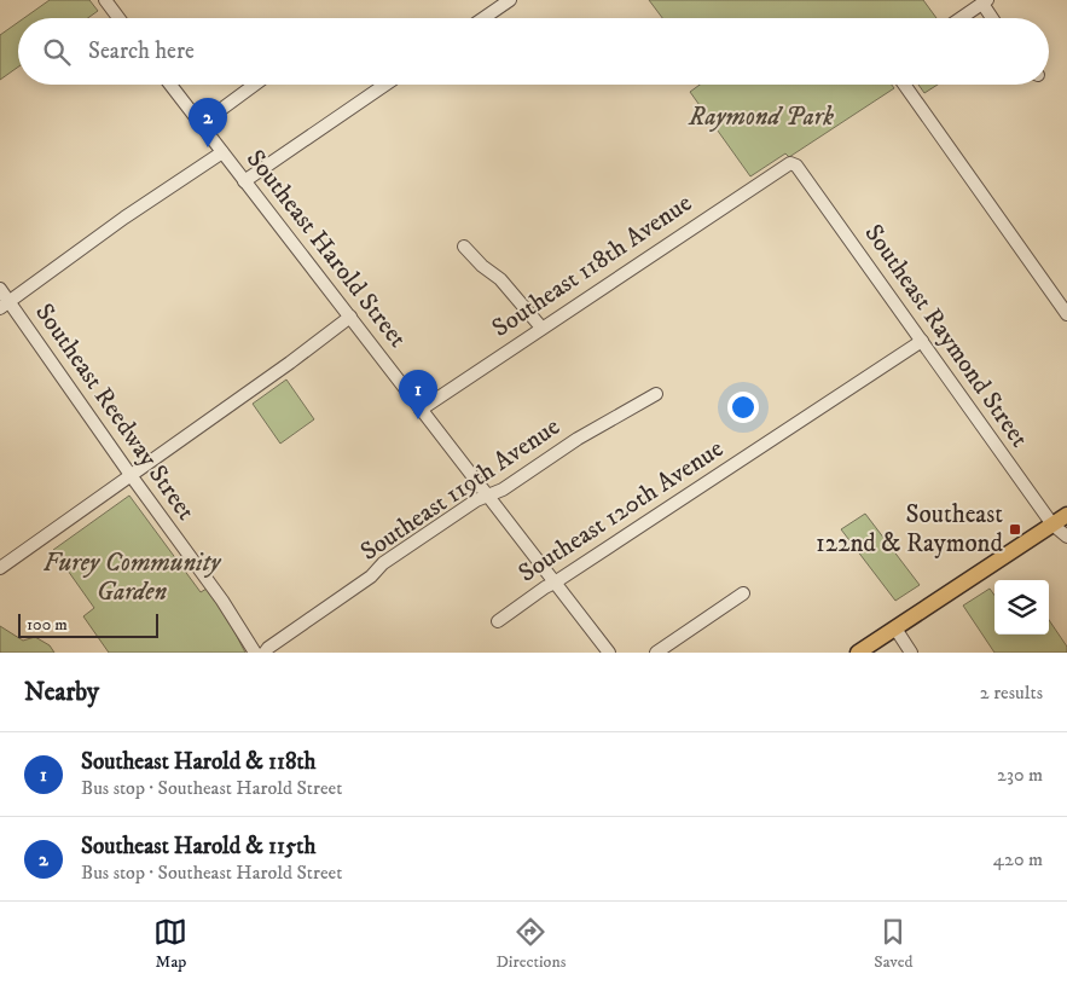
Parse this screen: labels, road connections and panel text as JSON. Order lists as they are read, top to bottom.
{
  "streets": {
    "street": [
      "Southeast Harold Street",
      "Southeast 118th Avenue",
      "Southeast Raymond Street",
      "Southeast Reedway Street",
      "Southeast 119th Avenue",
      "Southeast 120th Avenue"
    ]
  },
  "crossings": [
    ["Southeast Harold Street", "Southeast 118th Avenue"],
    ["Southeast Harold Street", "Southeast 119th Avenue"],
    ["Southeast Harold Street", "Southeast 120th Avenue"],
    ["Southeast 118th Avenue", "Southeast Raymond Street"],
    ["Southeast Raymond Street", "Southeast 120th Avenue"]
  ],
  "parks": ["Raymond Park", "Furey Community Garden"],
  "places": {
    "transit": ["Southeast 122nd & Raymond"]
  },
  "scale_bar": "100 m",
  "page": {
    "search": "Search here",
    "pins": ["2", "1"],
    "scale": "100 m",
    "heading": ["Nearby", "2 results"],
    "list": [
      {
        "mark": "1",
        "name": "Southeast Harold & 118th",
        "note": "Bus stop · Southeast Harold Street",
        "value": "230 m"
      },
      {
        "mark": "2",
        "name": "Southeast Harold & 115th",
        "note": "Bus stop · Southeast Harold Street",
        "value": "420 m"
      }
    ],
    "nav": ["Map", "Directions", "Saved"]
  }
}
